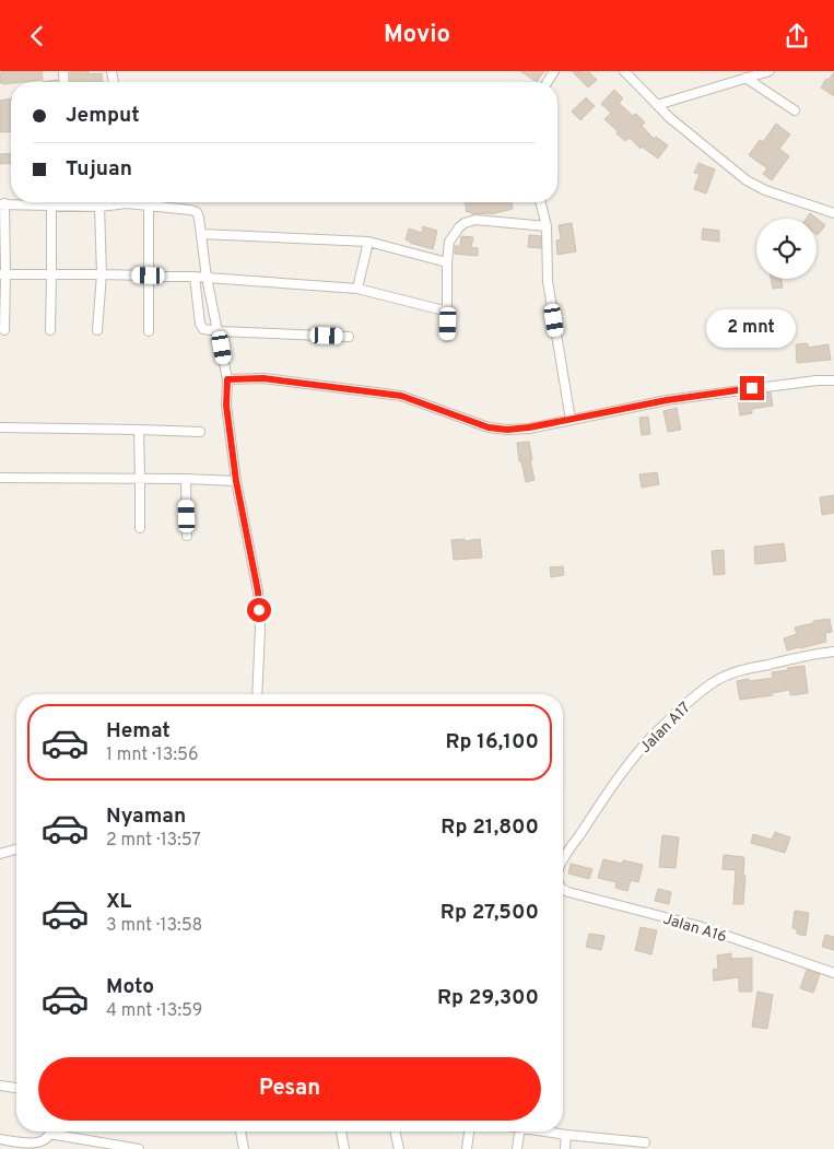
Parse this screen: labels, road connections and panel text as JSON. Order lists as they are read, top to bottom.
{
  "streets": {
    "street": ["Jalan A17", "Jalan A16"]
  },
  "page": {
    "header": "Movio",
    "banner": ["Jemput", "Tujuan"],
    "bubble": "2 mnt",
    "list": [
      {
        "name": "Hemat",
        "note": "1 mnt · 13:56",
        "value": "Rp 16,100"
      },
      {
        "name": "Nyaman",
        "note": "2 mnt · 13:57",
        "value": "Rp 21,800"
      },
      {
        "name": "XL",
        "note": "3 mnt · 13:58",
        "value": "Rp 27,500"
      },
      {
        "name": "Moto",
        "note": "4 mnt · 13:59",
        "value": "Rp 29,300"
      }
    ],
    "buttons": "Pesan"
  }
}
